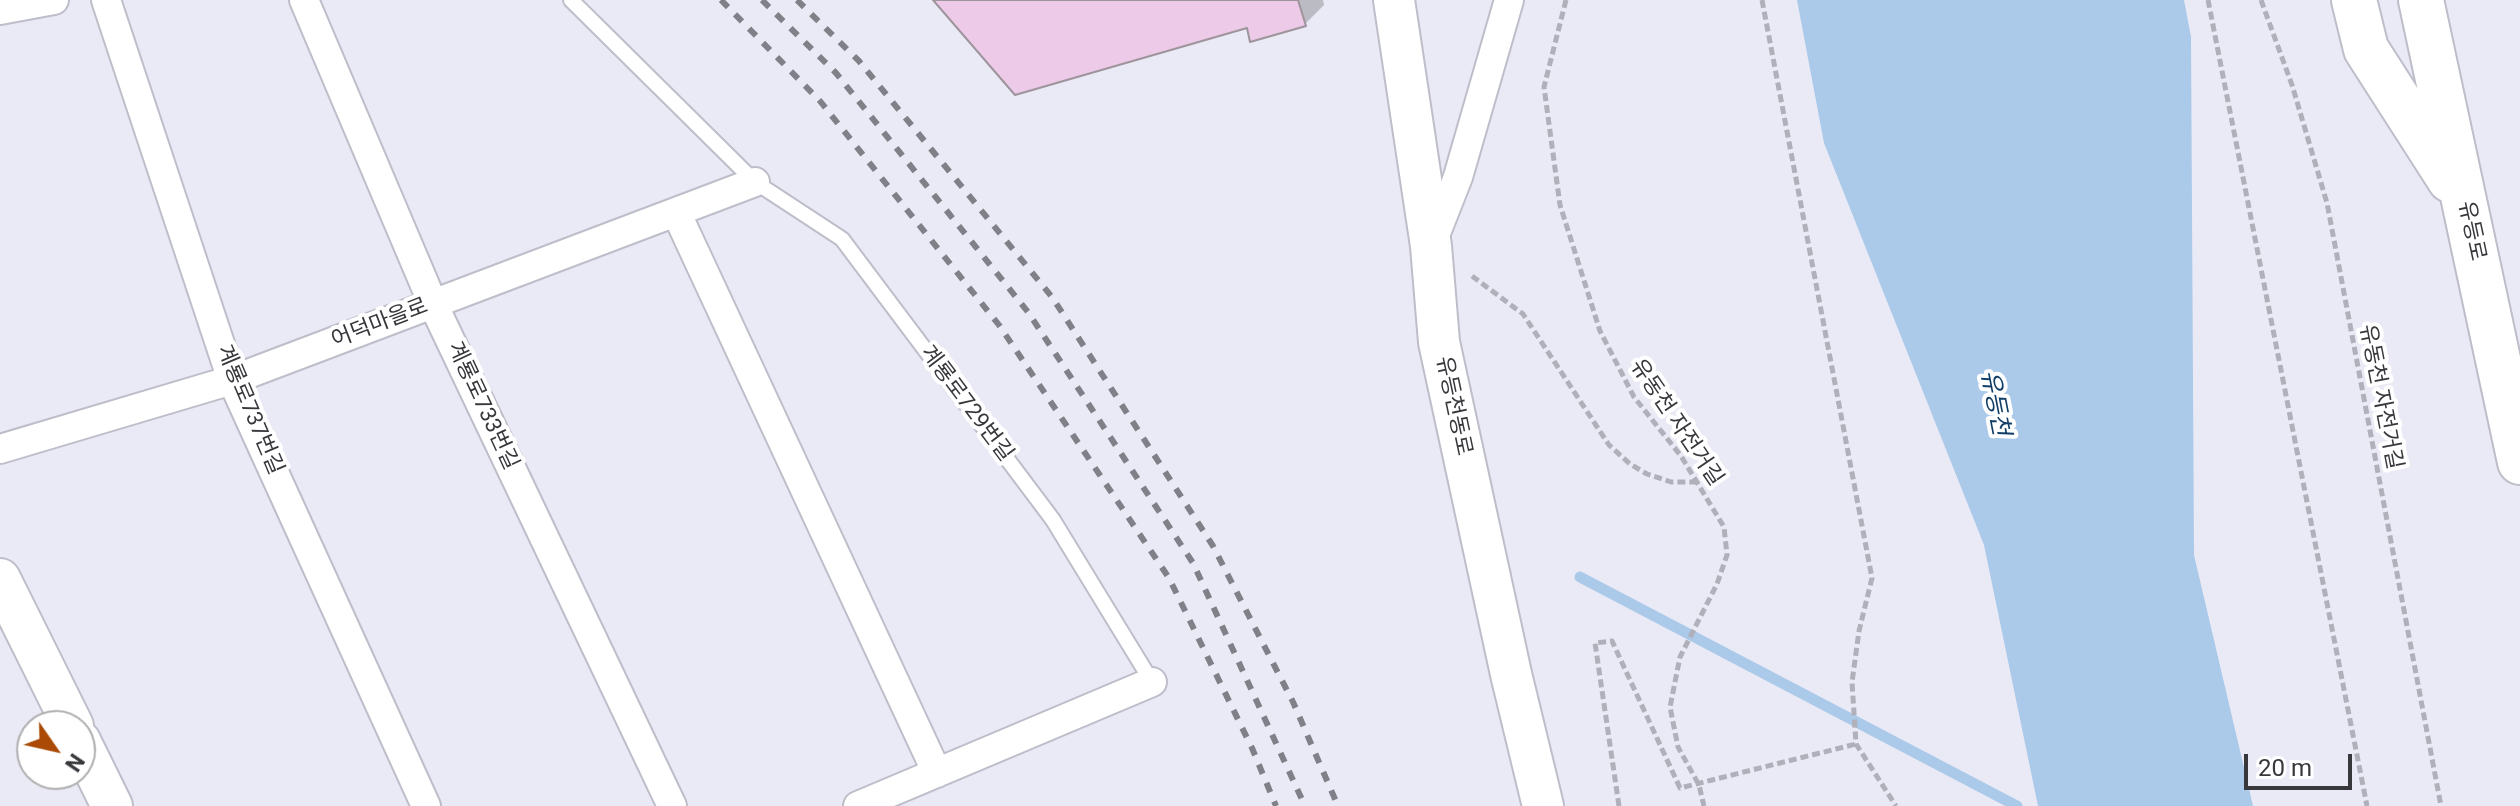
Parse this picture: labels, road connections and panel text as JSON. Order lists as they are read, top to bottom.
{
  "streets": {
    "main road": ["유등로", "유등천동로"],
    "street": [
      "어덕마을로",
      "계룡로729번길",
      "계룡로733번길",
      "계룡로737번길"
    ],
    "path": ["유동천 자전거길"]
  },
  "crossings": [
    ["어덕마을로", "계룡로729번길"],
    ["어덕마을로", "계룡로733번길"],
    ["어덕마을로", "계룡로737번길"]
  ],
  "water": ["유등천"],
  "scale_bar": "20 m",
  "north": "bottom right"
}
